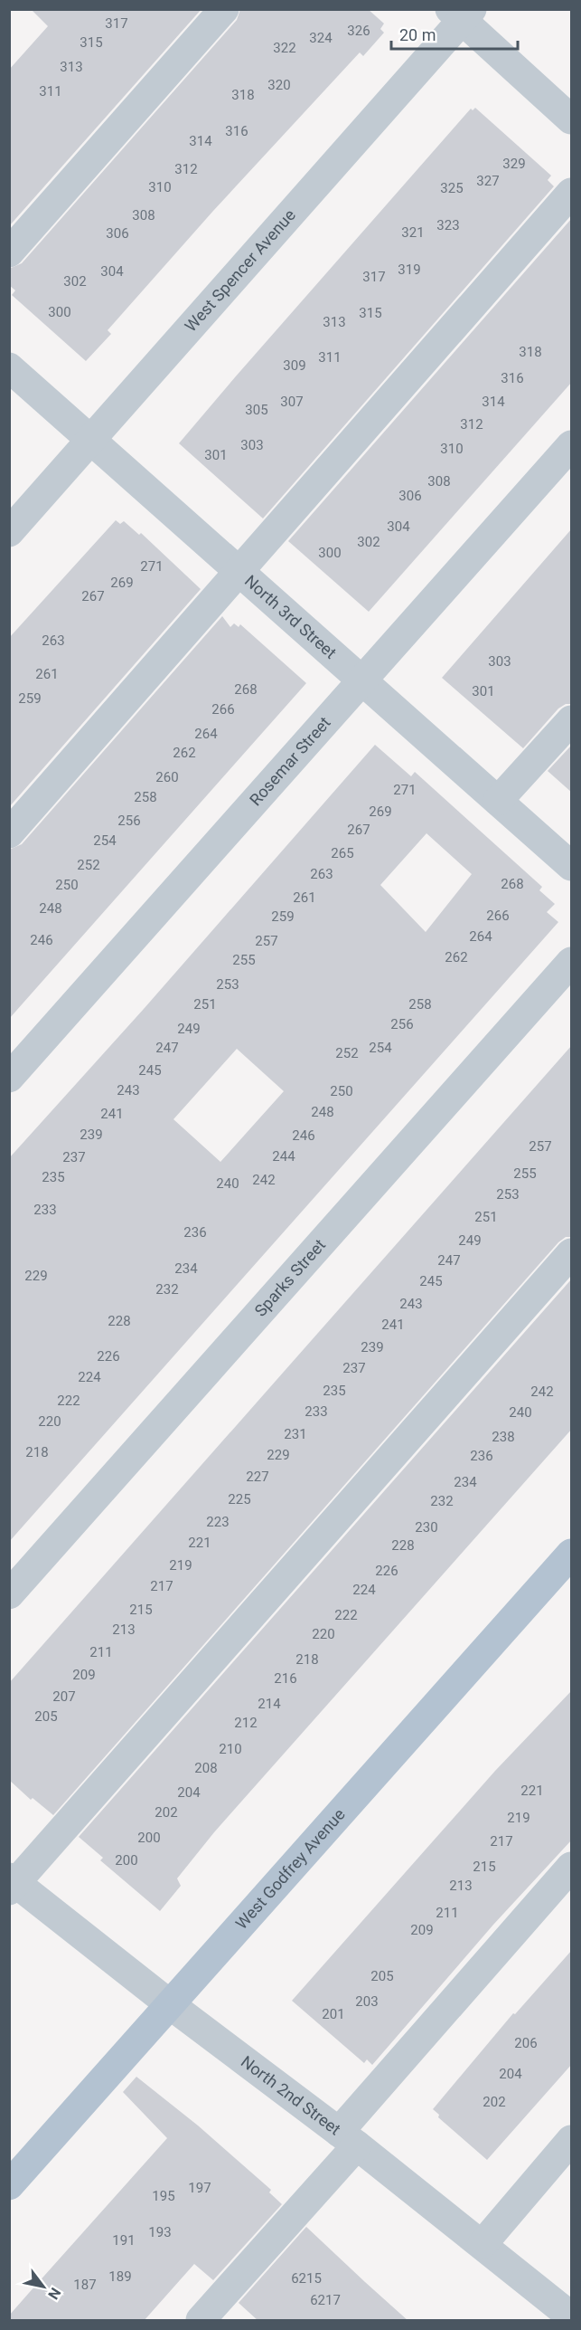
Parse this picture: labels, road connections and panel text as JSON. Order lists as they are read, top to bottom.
{
  "streets": {
    "main road": ["West Godfrey Avenue"],
    "street": [
      "West Spencer Avenue",
      "North 3rd Street",
      "Rosemar Street",
      "Sparks Street",
      "North 2nd Street"
    ]
  },
  "crossings": [
    ["West Spencer Avenue", "North 3rd Street"],
    ["North 3rd Street", "Rosemar Street"],
    ["West Godfrey Avenue", "North 2nd Street"]
  ],
  "house_numbers": [
    "317",
    "326",
    "324",
    "315",
    "322",
    "313",
    "320",
    "311",
    "318",
    "316",
    "314",
    "329",
    "312",
    "327",
    "310",
    "325",
    "308",
    "323",
    "321",
    "306",
    "319",
    "304",
    "317",
    "302",
    "300",
    "315",
    "313",
    "318",
    "311",
    "309",
    "316",
    "307",
    "314",
    "305",
    "312",
    "303",
    "310",
    "301",
    "308",
    "306",
    "304",
    "302",
    "300",
    "271",
    "269",
    "267",
    "263",
    "303",
    "261",
    "268",
    "301",
    "259",
    "266",
    "264",
    "262",
    "260",
    "271",
    "258",
    "269",
    "256",
    "267",
    "254",
    "265",
    "252",
    "263",
    "268",
    "250",
    "261",
    "248",
    "266",
    "259",
    "264",
    "246",
    "257",
    "262",
    "255",
    "253",
    "251",
    "258",
    "256",
    "249",
    "247",
    "254",
    "252",
    "245",
    "243",
    "250",
    "248",
    "241",
    "239",
    "246",
    "257",
    "244",
    "237",
    "255",
    "235",
    "242",
    "240",
    "253",
    "233",
    "251",
    "236",
    "249",
    "247",
    "234",
    "229",
    "245",
    "232",
    "243",
    "228",
    "241",
    "239",
    "226",
    "237",
    "224",
    "235",
    "242",
    "222",
    "233",
    "240",
    "220",
    "231",
    "238",
    "218",
    "229",
    "236",
    "227",
    "234",
    "225",
    "232",
    "223",
    "230",
    "221",
    "228",
    "219",
    "226",
    "217",
    "224",
    "215",
    "222",
    "213",
    "220",
    "211",
    "218",
    "209",
    "216",
    "207",
    "214",
    "205",
    "212",
    "210",
    "208",
    "221",
    "204",
    "202",
    "219",
    "200",
    "217",
    "200",
    "215",
    "213",
    "211",
    "209",
    "205",
    "203",
    "201",
    "206",
    "204",
    "202",
    "197",
    "195",
    "193",
    "191",
    "189",
    "6215",
    "187",
    "6217"
  ],
  "scale_bar": "20 m",
  "north": "bottom right"
}
